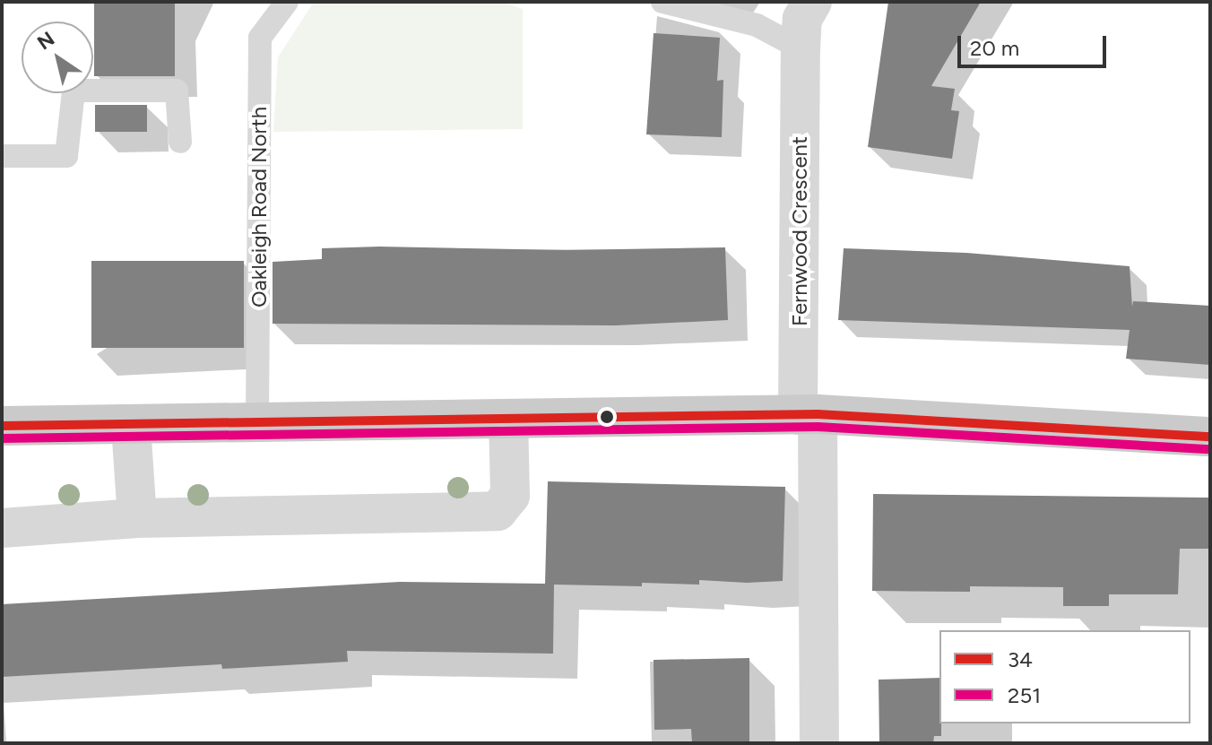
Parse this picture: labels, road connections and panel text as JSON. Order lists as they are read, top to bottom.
{
  "streets": {
    "street": ["Fernwood Crescent"],
    "lane": ["Oakleigh Road North"]
  },
  "lines": ["transit line 34", "transit line 251"],
  "legend": ["34", "251"],
  "scale_bar": "20 m",
  "north": "top left"
}
